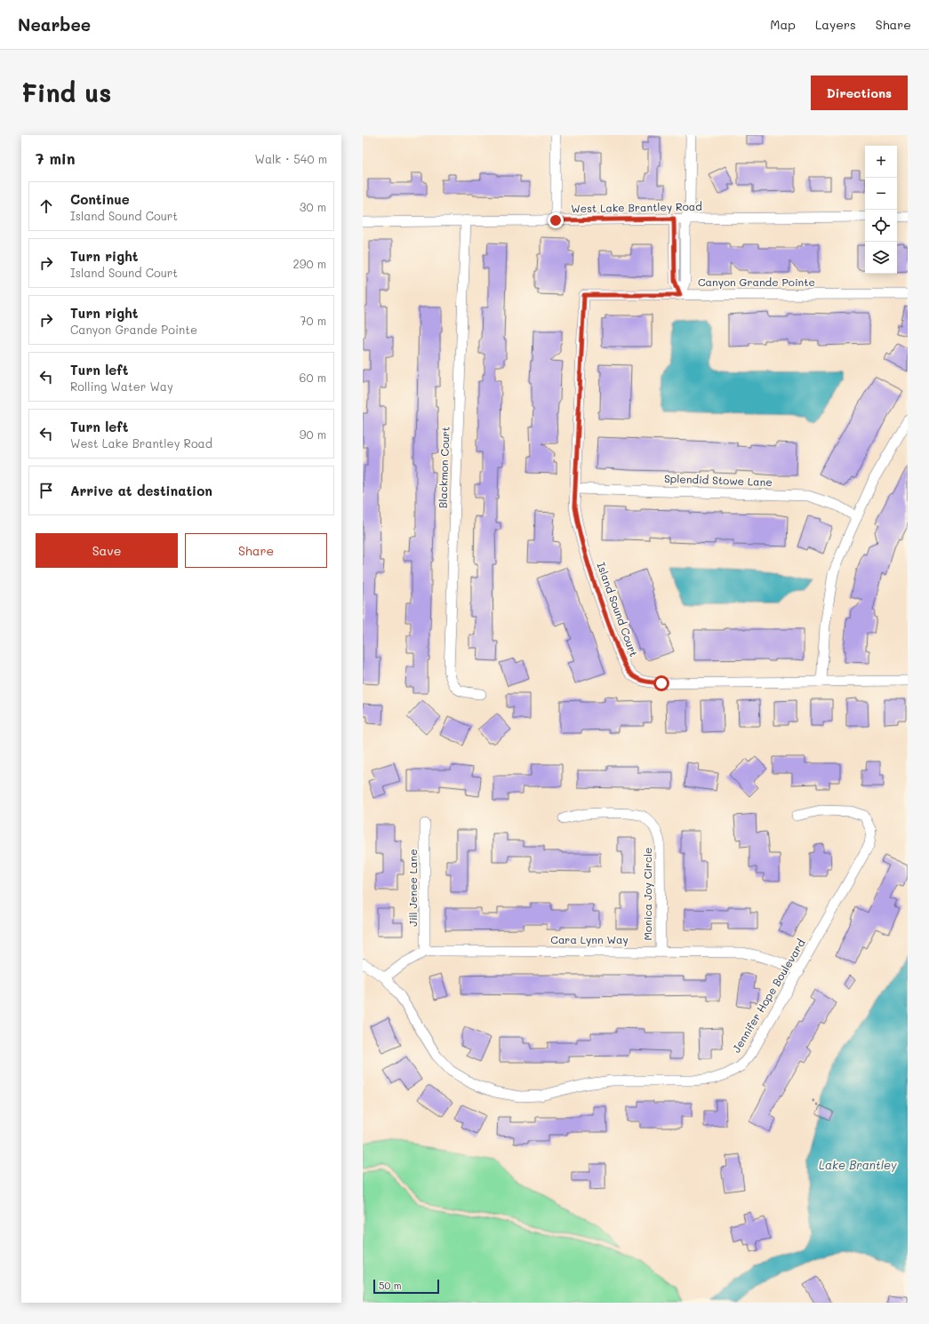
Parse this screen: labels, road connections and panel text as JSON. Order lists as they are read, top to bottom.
{
  "streets": {
    "street": [
      "West Lake Brantley Road",
      "Canyon Grande Pointe",
      "Blackmon Court",
      "Splendid Stowe Lane",
      "Island Sound Court",
      "Jill Jenee Lane",
      "Monica Joy Circle",
      "Cara Lynn Way",
      "Jennifer Hope Boulevard"
    ]
  },
  "crossings": [
    ["West Lake Brantley Road", "Blackmon Court"],
    ["Canyon Grande Pointe", "Island Sound Court"],
    ["Splendid Stowe Lane", "Island Sound Court"],
    ["Jill Jenee Lane", "Cara Lynn Way"],
    ["Monica Joy Circle", "Cara Lynn Way"],
    ["Cara Lynn Way", "Jennifer Hope Boulevard"]
  ],
  "water": ["Lake Brantley"],
  "scale_bar": "50 m",
  "page": {
    "header": "Nearbee",
    "nav": ["Map", "Layers", "Share"],
    "buttons": [
      "Directions",
      ["Save", "Share"]
    ],
    "title": "Find us",
    "heading": ["7 min", "Walk · 540 m"],
    "map_buttons": ["+", "−"],
    "list": [
      ["Continue", "Island Sound Court", "30 m"],
      ["Turn right", "Island Sound Court", "290 m"],
      ["Turn right", "Canyon Grande Pointe", "70 m"],
      ["Turn left", "Rolling Water Way", "60 m"],
      ["Turn left", "West Lake Brantley Road", "90 m"],
      "Arrive at destination"
    ],
    "scale": "50 m"
  }
}
